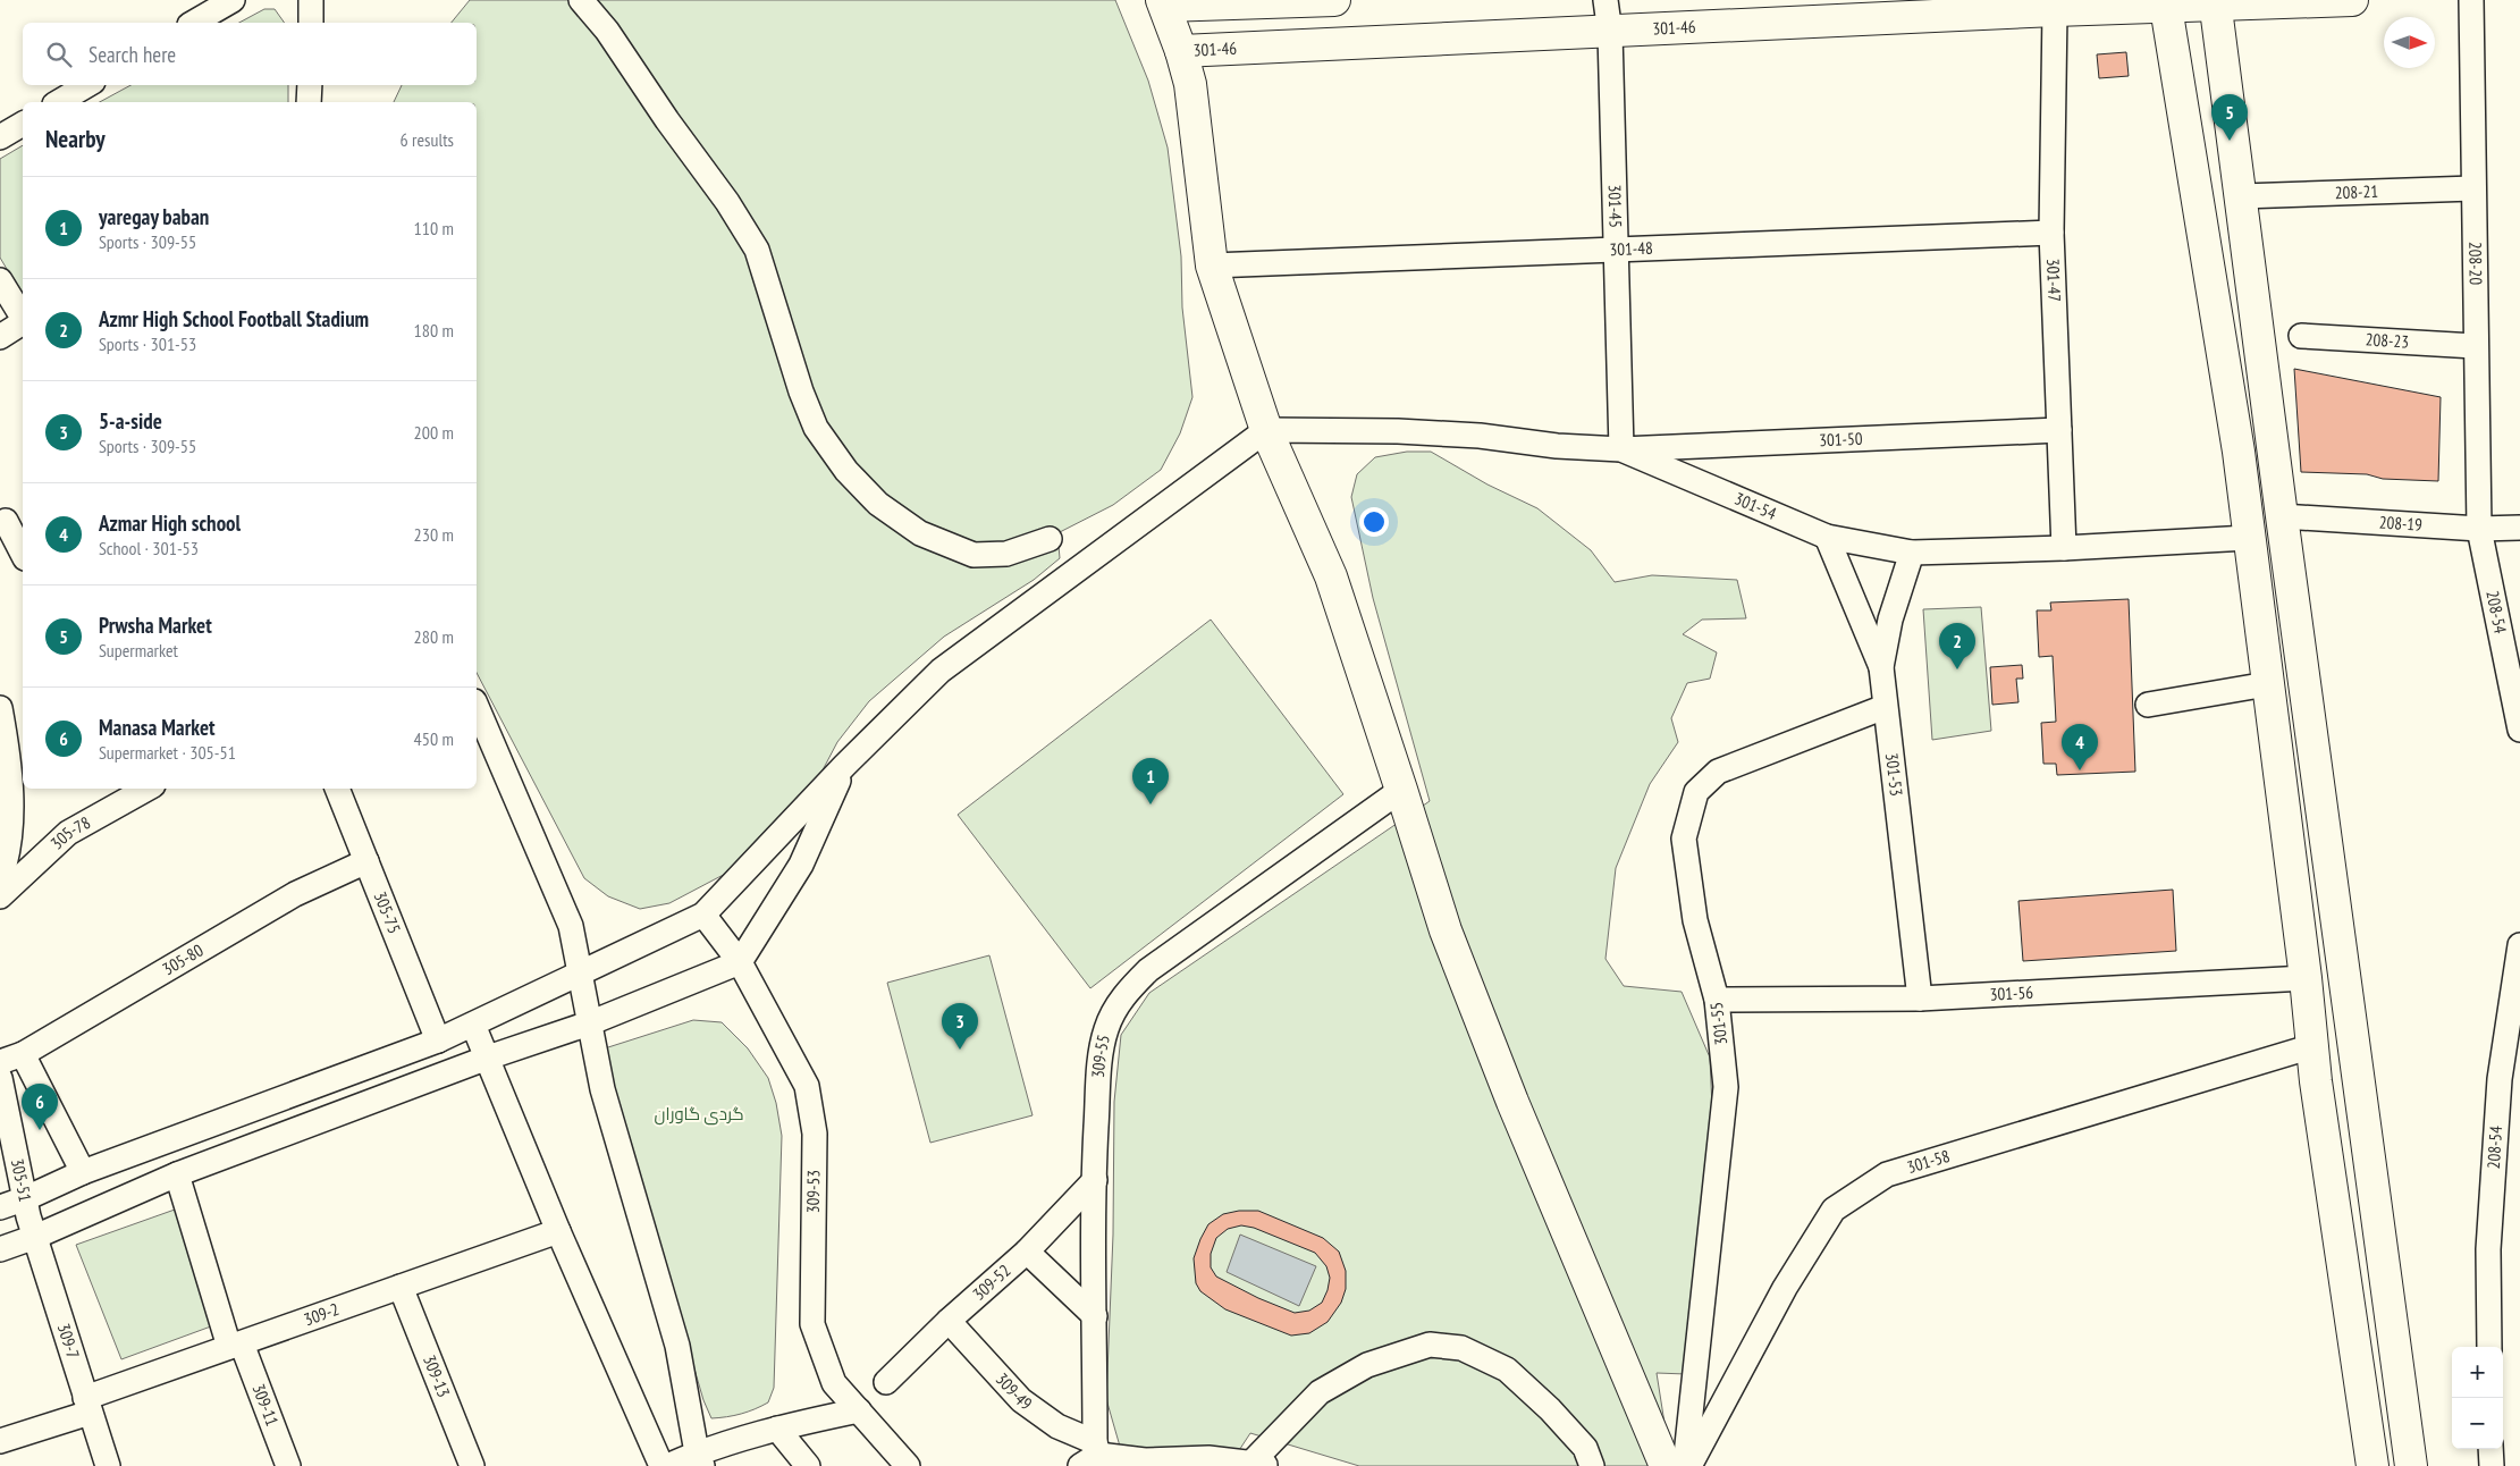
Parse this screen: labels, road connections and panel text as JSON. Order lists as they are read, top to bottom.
{
  "streets": {
    "main road": ["301-46"],
    "street": [
      "208-21",
      "301-45",
      "301-48",
      "208-20",
      "301-47",
      "208-23",
      "301-50",
      "301-54",
      "208-19",
      "208-54",
      "301-53",
      "305-78",
      "305-75",
      "305-80",
      "301-56",
      "301-55",
      "309-55",
      "301-58",
      "305-51",
      "309-53",
      "309-52",
      "309-2",
      "309-7",
      "309-13",
      "309-49",
      "309-11"
    ]
  },
  "crossings": [
    ["301-46", "301-45"],
    ["301-46", "301-47"],
    ["208-21", "208-20"],
    ["301-45", "301-48"],
    ["301-45", "301-50"],
    ["301-45", "301-54"],
    ["301-48", "301-47"],
    ["208-20", "208-23"],
    ["208-20", "208-19"],
    ["208-20", "208-54"],
    ["301-47", "301-50"],
    ["301-47", "301-54"],
    ["301-50", "301-54"],
    ["301-54", "301-53"],
    ["208-19", "208-54"],
    ["301-53", "301-56"],
    ["301-53", "301-55"],
    ["305-75", "305-80"],
    ["301-56", "301-55"],
    ["301-55", "301-58"],
    ["309-55", "309-52"],
    ["309-55", "309-49"],
    ["305-51", "309-7"],
    ["309-52", "309-49"],
    ["309-2", "309-7"],
    ["309-2", "309-13"],
    ["309-2", "309-11"]
  ],
  "parks": ["گردی گاوران"],
  "north": "right",
  "page": {
    "search": "Search here",
    "pins": [
      "5",
      "2",
      "4",
      "1",
      "3",
      "6"
    ],
    "heading": ["Nearby", "6 results"],
    "list": [
      {
        "mark": "1",
        "name": "yaregay baban",
        "note": "Sports · 309-55",
        "value": "110 m"
      },
      {
        "mark": "2",
        "name": "Azmr High School Football Stadium",
        "note": "Sports · 301-53",
        "value": "180 m"
      },
      {
        "mark": "3",
        "name": "5-a-side",
        "note": "Sports · 309-55",
        "value": "200 m"
      },
      {
        "mark": "4",
        "name": "Azmar High school",
        "note": "School · 301-53",
        "value": "230 m"
      },
      {
        "mark": "5",
        "name": "Prwsha Market",
        "note": "Supermarket",
        "value": "280 m"
      },
      {
        "mark": "6",
        "name": "Manasa Market",
        "note": "Supermarket · 305-51",
        "value": "450 m"
      }
    ],
    "map_buttons": ["+", "−"]
  }
}
